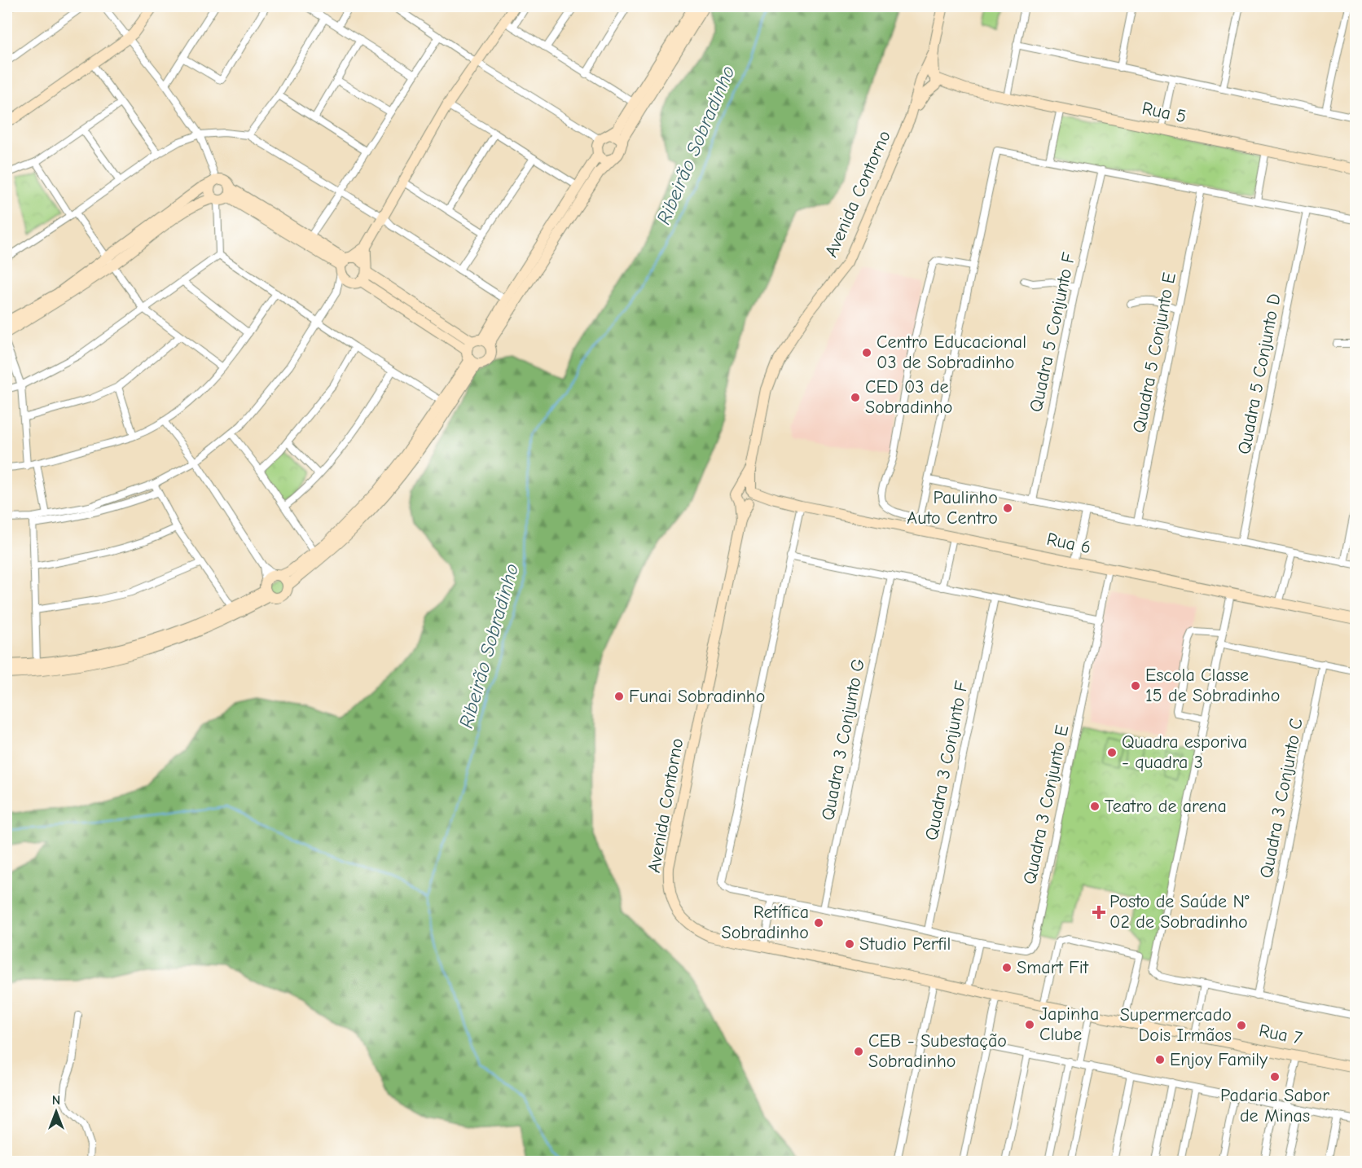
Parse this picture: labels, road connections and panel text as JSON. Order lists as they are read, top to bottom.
{
  "streets": {
    "street": [
      "Rua 5",
      "Avenida Contorno",
      "Quadra 5 Conjunto F",
      "Quadra 5 Conjunto E",
      "Quadra 5 Conjunto D",
      "Rua 6",
      "Quadra 3 Conjunto G",
      "Quadra 3 Conjunto F",
      "Quadra 3 Conjunto C",
      "Quadra 3 Conjunto E",
      "Rua 7"
    ]
  },
  "crossings": [
    ["Rua 5", "Avenida Contorno"],
    ["Avenida Contorno", "Rua 6"],
    ["Avenida Contorno", "Rua 7"],
    ["Rua 6", "Quadra 3 Conjunto E"]
  ],
  "water": ["Ribeirão Sobradinho"],
  "places": {
    "other": [
      "Centro Educacional 03 de Sobradinho",
      "CED 03 de Sobradinho",
      "Paulinho Auto Centro",
      "Escola Classe 15 de Sobradinho",
      "Funai Sobradinho",
      "Quadra esporiva - quadra 3",
      "Teatro de arena",
      "Retífica Sobradinho",
      "Studio Perfil",
      "Smart Fit",
      "Japinha Clube",
      "Supermercado Dois Irmãos",
      "CEB - Subestação Sobradinho",
      "Enjoy Family",
      "Padaria Sabor de Minas"
    ],
    "health": ["Posto de Saúde N° 02 de Sobradinho"]
  },
  "north": "top"
}
